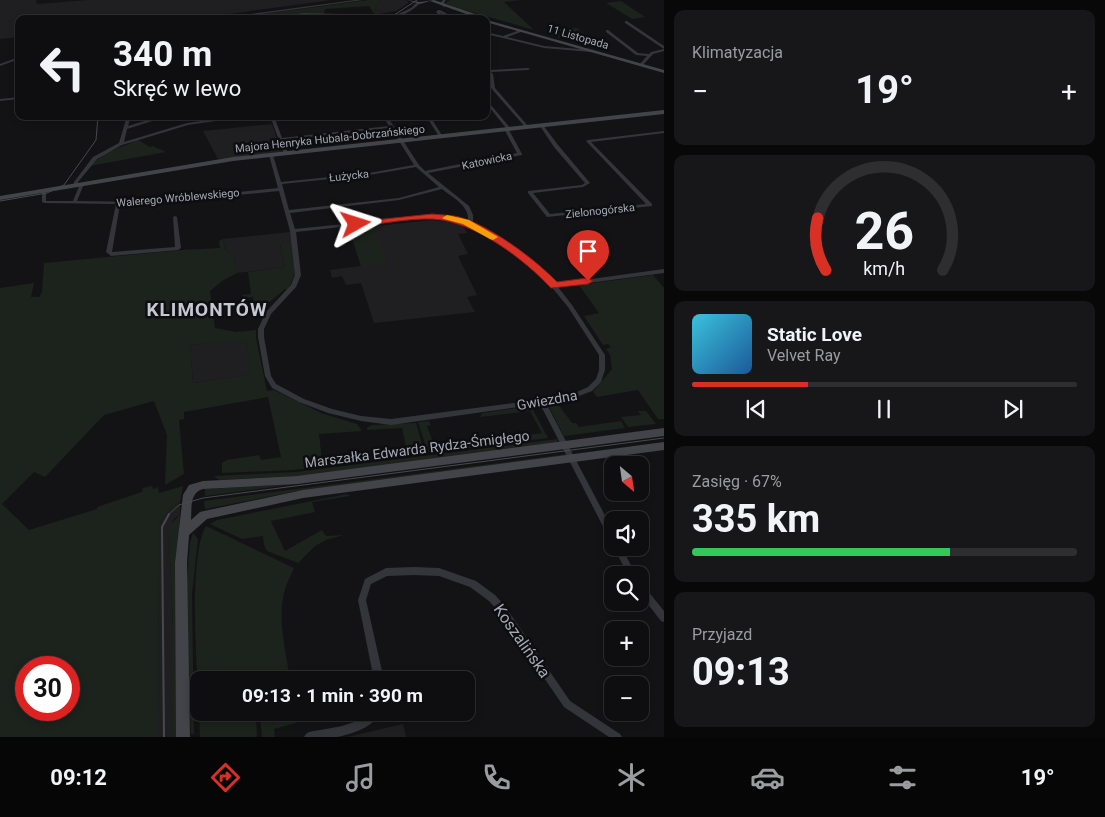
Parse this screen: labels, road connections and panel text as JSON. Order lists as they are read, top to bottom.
{
  "streets": {
    "street": [
      "11 Listopada",
      "Majora Henryka Hubala-Dobrzańskiego",
      "Katowicka",
      "Łużycka",
      "Walerego Wróblewskiego",
      "Zielonogórska",
      "Gwiezdna",
      "Marszałka Edwarda Rydza-Śmigłego",
      "Koszalińska"
    ]
  },
  "crossings": [
    ["Majora Henryka Hubala-Dobrzańskiego", "Katowicka"],
    ["Majora Henryka Hubala-Dobrzańskiego", "Walerego Wróblewskiego"],
    ["Majora Henryka Hubala-Dobrzańskiego", "Zielonogórska"],
    ["Majora Henryka Hubala-Dobrzańskiego", "Gwiezdna"],
    ["Łużycka", "Walerego Wróblewskiego"],
    ["Łużycka", "Gwiezdna"],
    ["Walerego Wróblewskiego", "Gwiezdna"]
  ],
  "districts": ["KLIMONTÓW"],
  "north": "bottom right",
  "page": {
    "tile": [
      "Klimatyzacja",
      ["Zasięg · 67%", "335 km"],
      ["Przyjazd", "09:13"]
    ],
    "turn": ["340 m", "Skręć w lewo"],
    "heat": ["−", "19°", "+"],
    "song": ["Static Love", "Velvet Ray"],
    "map_buttons": ["+", "−"],
    "limit": "30",
    "trip": "09:13 · 1 min · 390 m",
    "tabs": ["09:12", "19°"],
    "gauge": ["26", "km/h"]
  }
}
